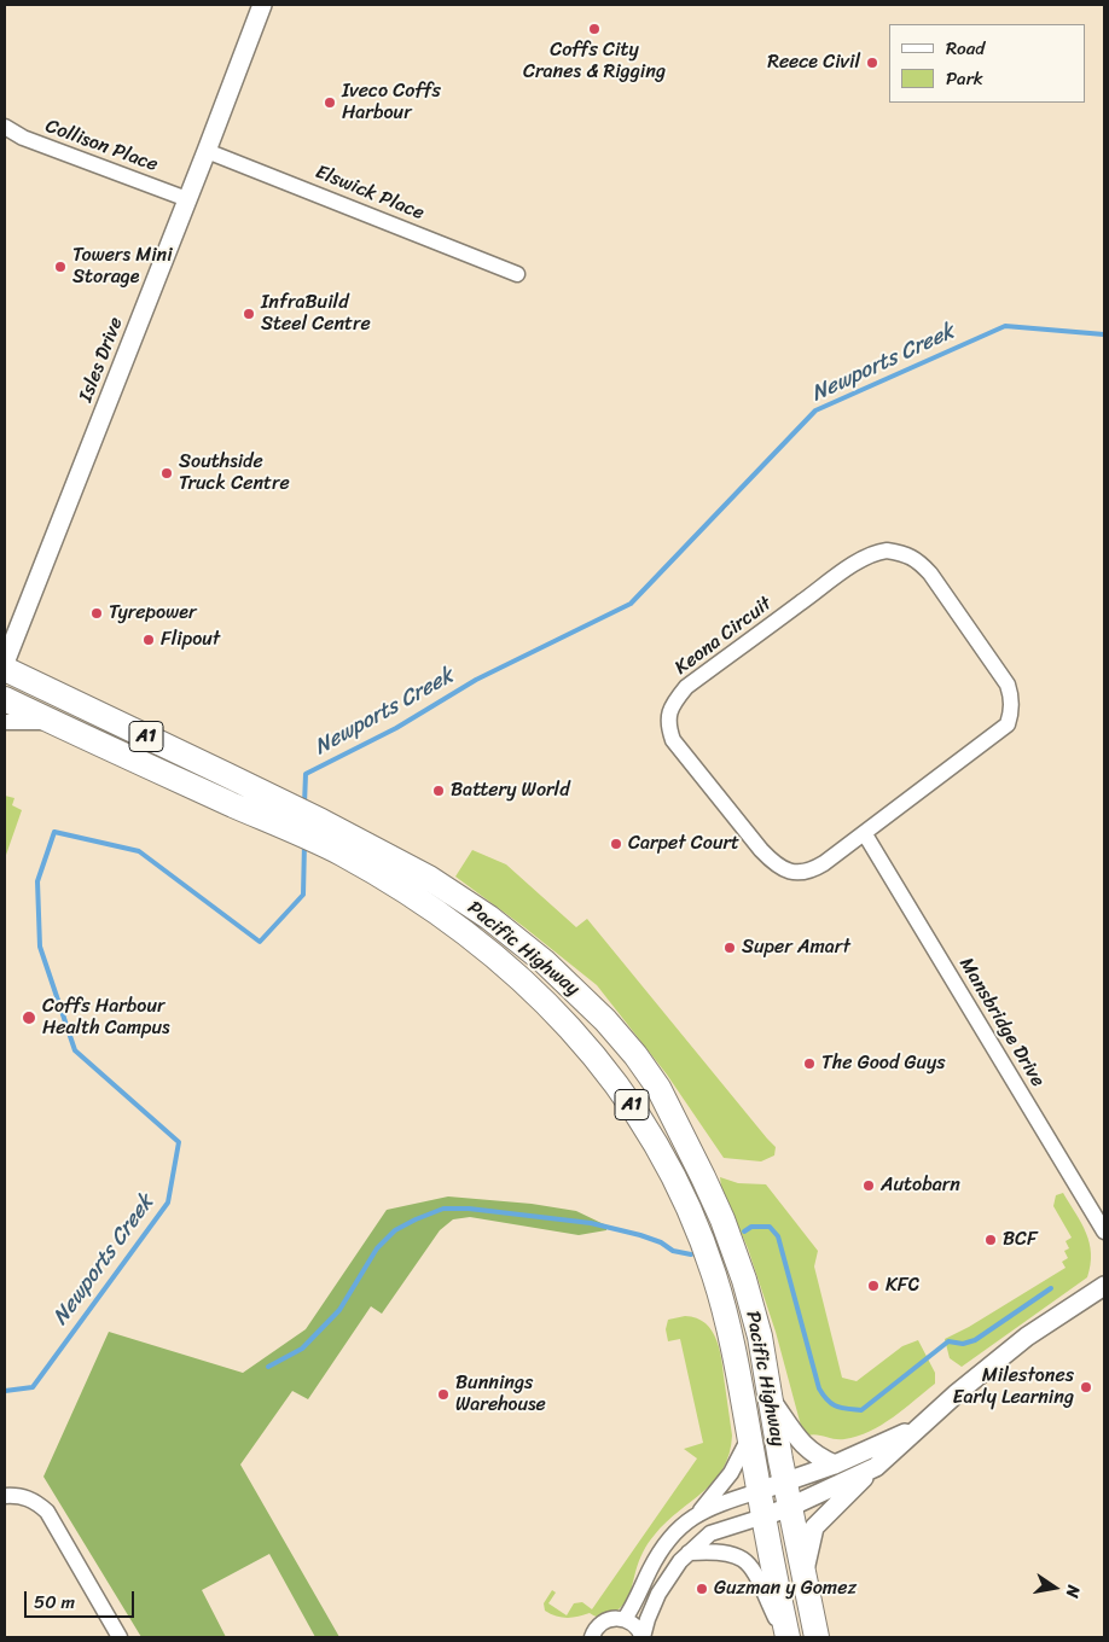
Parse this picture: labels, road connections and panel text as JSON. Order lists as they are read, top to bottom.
{
  "streets": {
    "highway": ["A1", "Pacific Highway"],
    "street": [
      "Collison Place",
      "Elswick Place",
      "Isles Drive",
      "Keona Circuit",
      "Mansbridge Drive"
    ]
  },
  "crossings": [
    ["Collison Place", "Isles Drive"],
    ["Elswick Place", "Isles Drive"],
    ["Keona Circuit", "Mansbridge Drive"]
  ],
  "water": ["Newports Creek"],
  "places": [
    "Coffs City Cranes & Rigging",
    "Reece Civil",
    "Iveco Coffs Harbour",
    "Towers Mini Storage",
    "InfraBuild Steel Centre",
    "Southside Truck Centre",
    "Tyrepower",
    "Flipout",
    "Battery World",
    "Carpet Court",
    "Super Amart",
    "Coffs Harbour Health Campus",
    "The Good Guys",
    "Autobarn",
    "BCF",
    "KFC",
    "Milestones Early Learning",
    "Bunnings Warehouse",
    "Guzman y Gomez"
  ],
  "legend": ["Road", "Park"],
  "scale_bar": "50 m",
  "north": "right"
}
